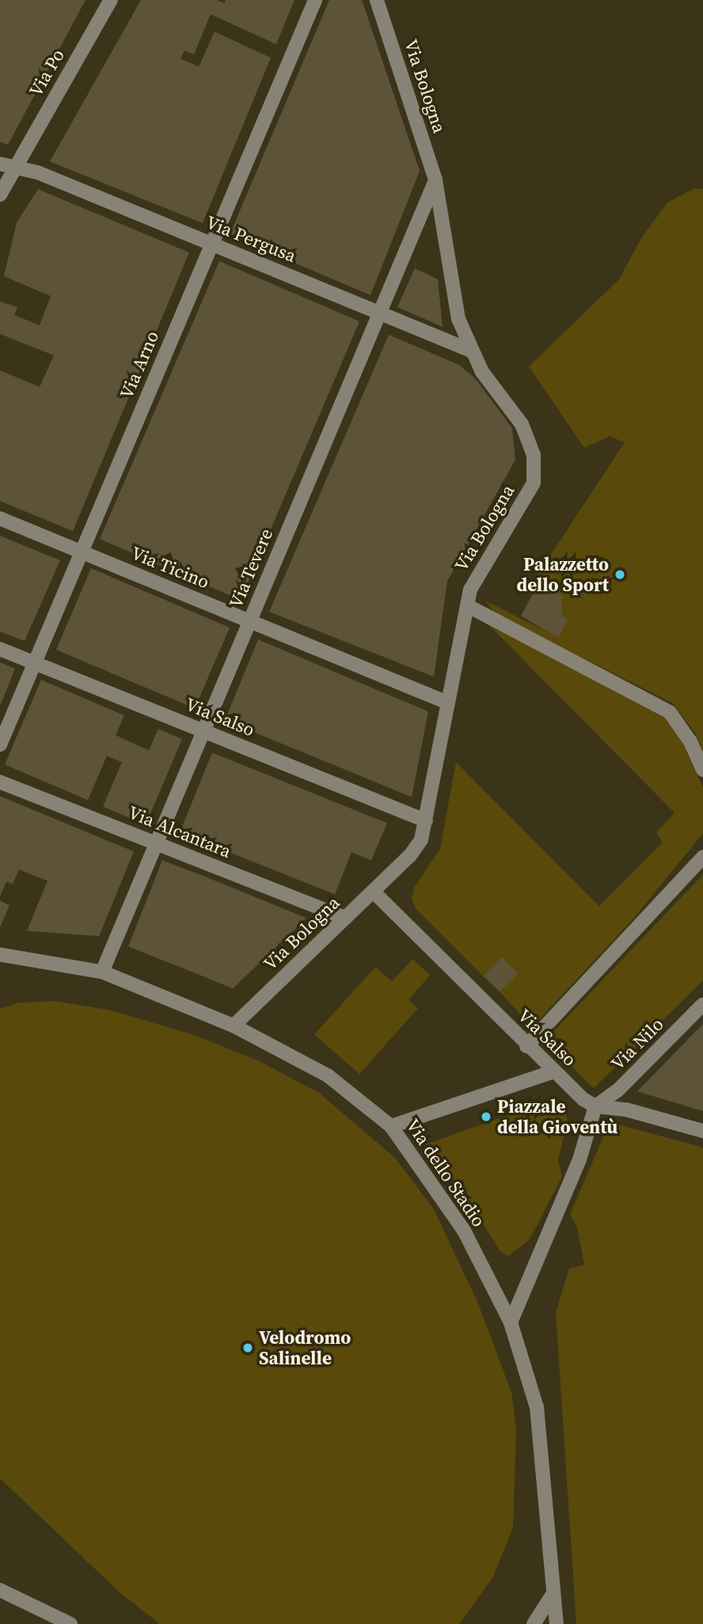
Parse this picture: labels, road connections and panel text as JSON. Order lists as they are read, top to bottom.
{
  "streets": {
    "street": [
      "Via Po",
      "Via Bologna",
      "Via Pergusa",
      "Via Arno",
      "Via Ticino",
      "Via Tevere",
      "Via Salso",
      "Via Alcantara",
      "Via Nilo",
      "Via dello Stadio"
    ]
  },
  "crossings": [
    ["Via Po", "Via Pergusa"],
    ["Via Bologna", "Via Pergusa"],
    ["Via Bologna", "Via Ticino"],
    ["Via Bologna", "Via Tevere"],
    ["Via Bologna", "Via Salso"],
    ["Via Bologna", "Via Alcantara"],
    ["Via Bologna", "Via dello Stadio"],
    ["Via Pergusa", "Via Arno"],
    ["Via Pergusa", "Via Tevere"],
    ["Via Arno", "Via Ticino"],
    ["Via Arno", "Via Salso"],
    ["Via Ticino", "Via Tevere"],
    ["Via Tevere", "Via Salso"],
    ["Via Tevere", "Via Alcantara"],
    ["Via Tevere", "Via dello Stadio"],
    ["Via Salso", "Via Nilo"]
  ],
  "places": ["Palazzetto dello Sport", "Piazzale della Gioventù", "Velodromo Salinelle"]
}
